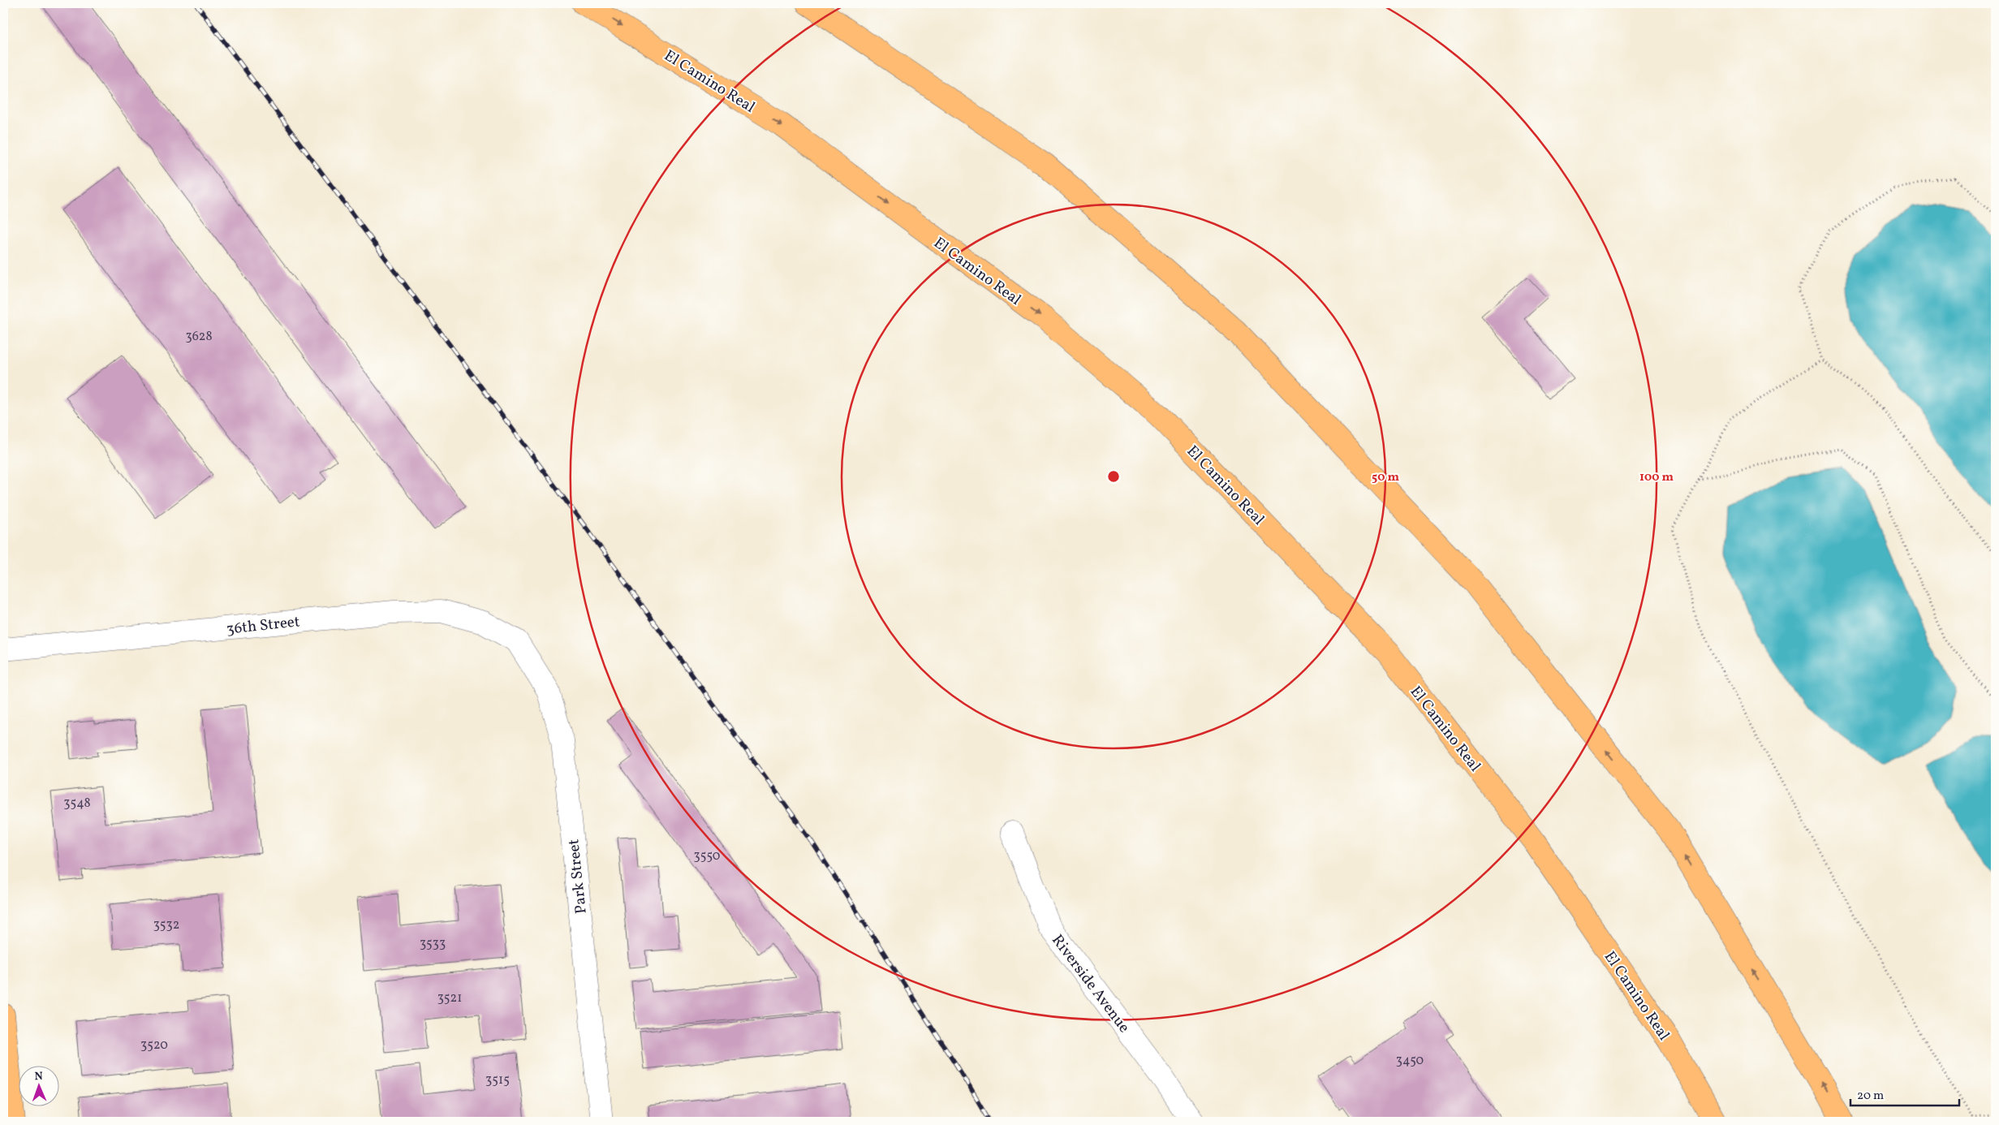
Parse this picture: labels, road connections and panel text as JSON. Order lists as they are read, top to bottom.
{
  "streets": {
    "main road": ["El Camino Real"],
    "street": ["36th Street", "Park Street", "Riverside Avenue"]
  },
  "crossings": [
    ["36th Street", "Park Street"]
  ],
  "house_numbers": [
    "3628",
    "3548",
    "3550",
    "3532",
    "3533",
    "3521",
    "3520",
    "3450",
    "3515"
  ],
  "scale_bar": "20 m",
  "north": "top",
  "rings": ["50 m", "100 m"]
}
